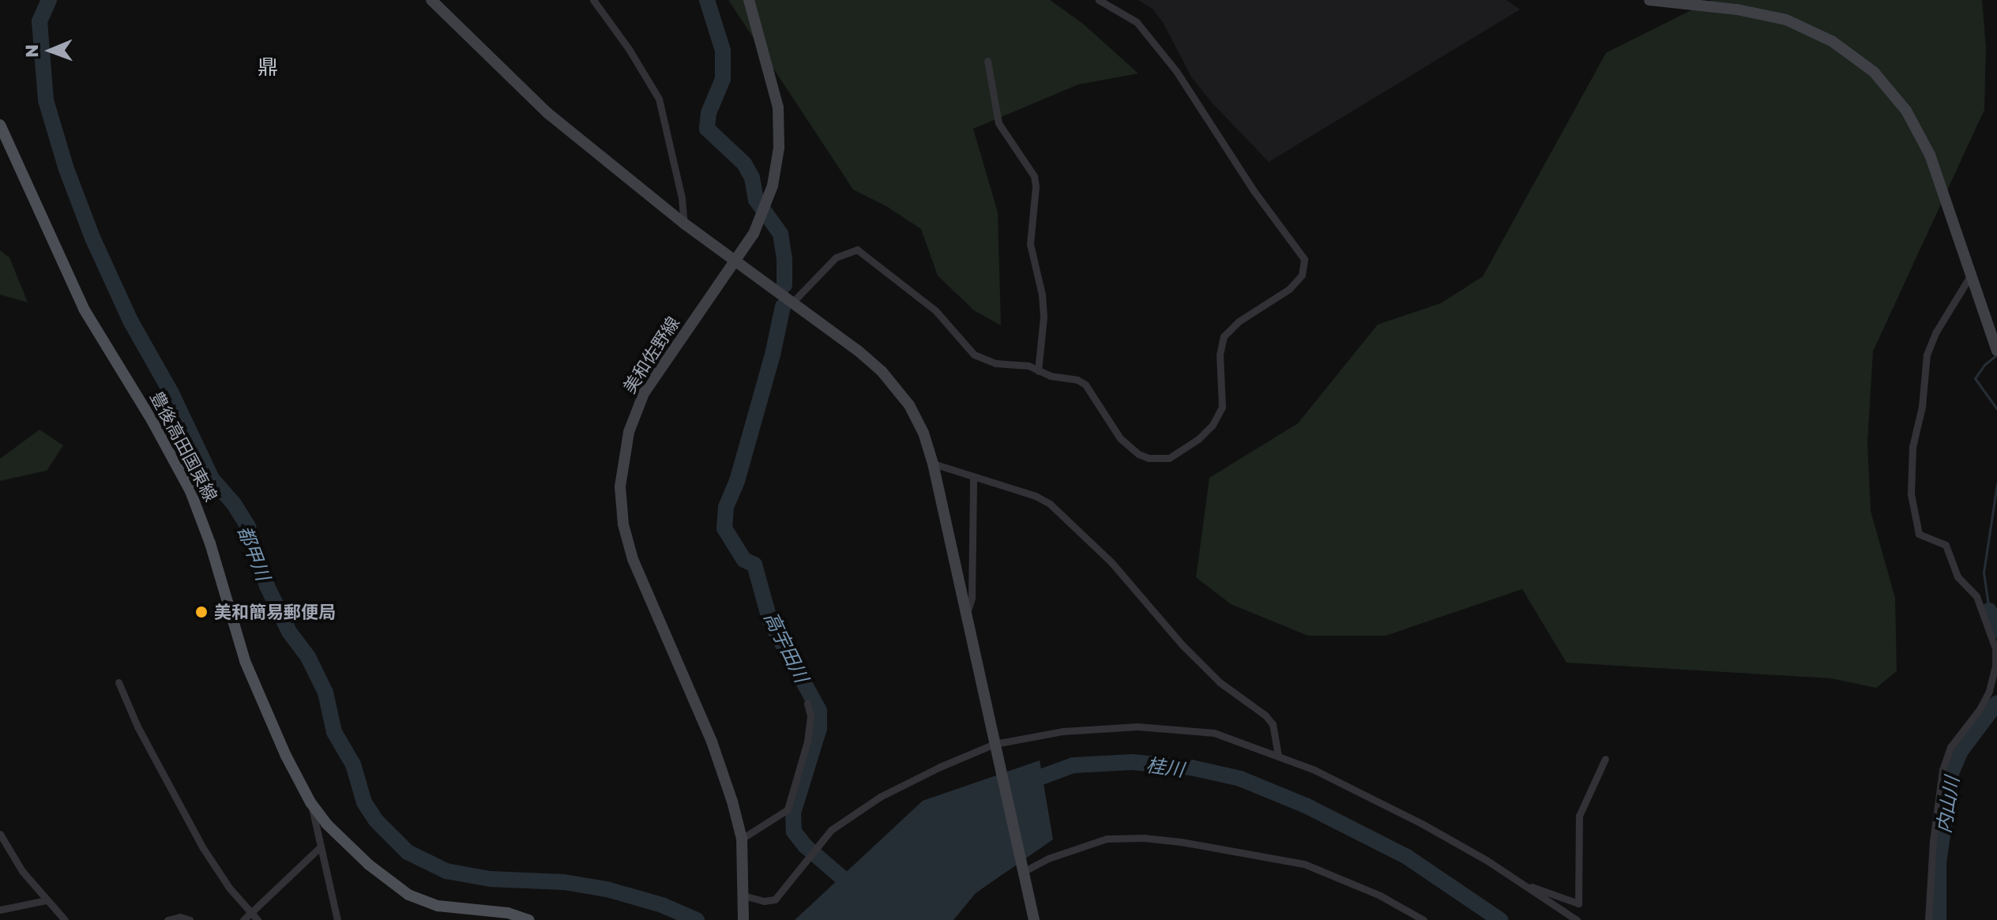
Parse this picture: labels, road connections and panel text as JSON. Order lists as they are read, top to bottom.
{
  "streets": {
    "main road": ["豊後高田国東線"],
    "street": ["美和佐野線"]
  },
  "districts": ["鼎"],
  "water": [
    "都甲川",
    "高宇田川",
    "桂川",
    "内山川"
  ],
  "places": ["美和簡易郵便局"],
  "north": "left"
}
